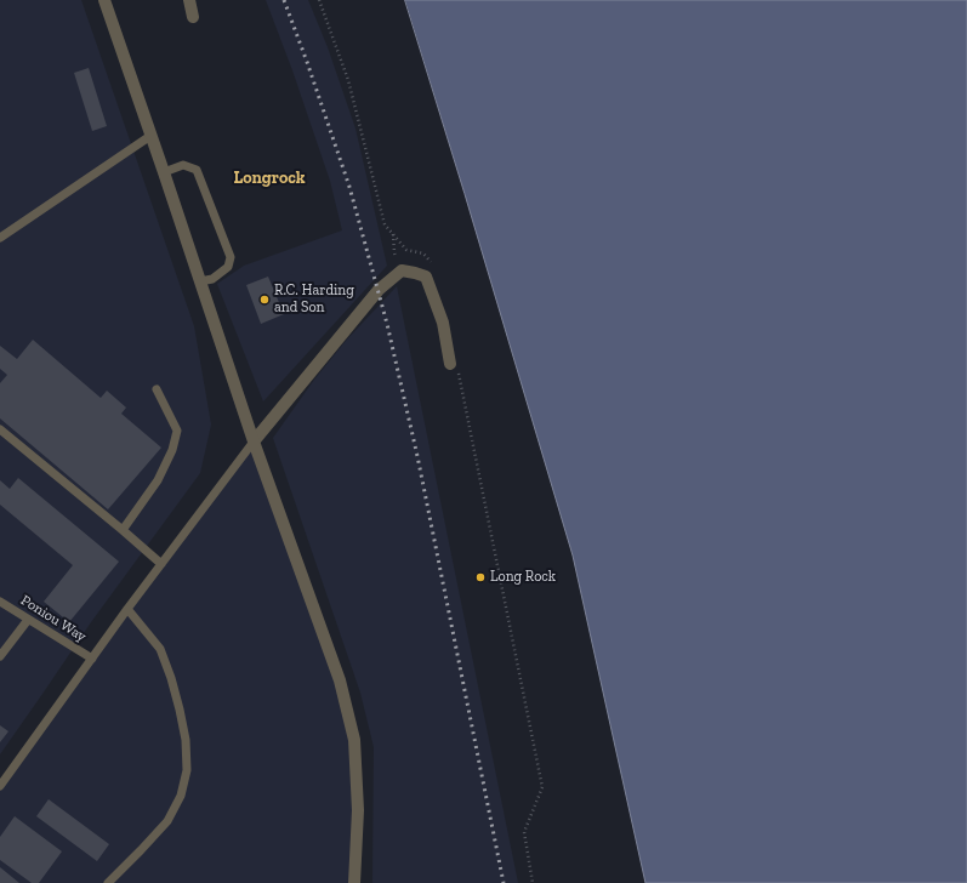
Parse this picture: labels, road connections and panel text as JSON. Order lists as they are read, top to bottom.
{
  "streets": {
    "lane": ["Poniou Way"]
  },
  "districts": ["Longrock"],
  "places": ["R.C. Harding and Son", "Long Rock"]
}
